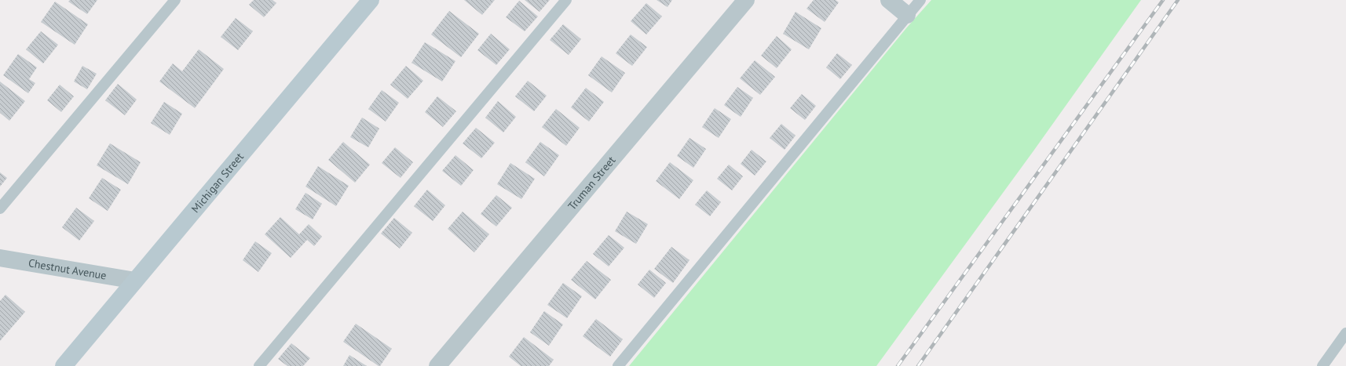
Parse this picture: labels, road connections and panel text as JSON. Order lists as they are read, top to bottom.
{
  "streets": {
    "main road": ["Michigan Street"],
    "street": ["Truman Street", "Chestnut Avenue"]
  },
  "crossings": [
    ["Michigan Street", "Chestnut Avenue"]
  ]
}
